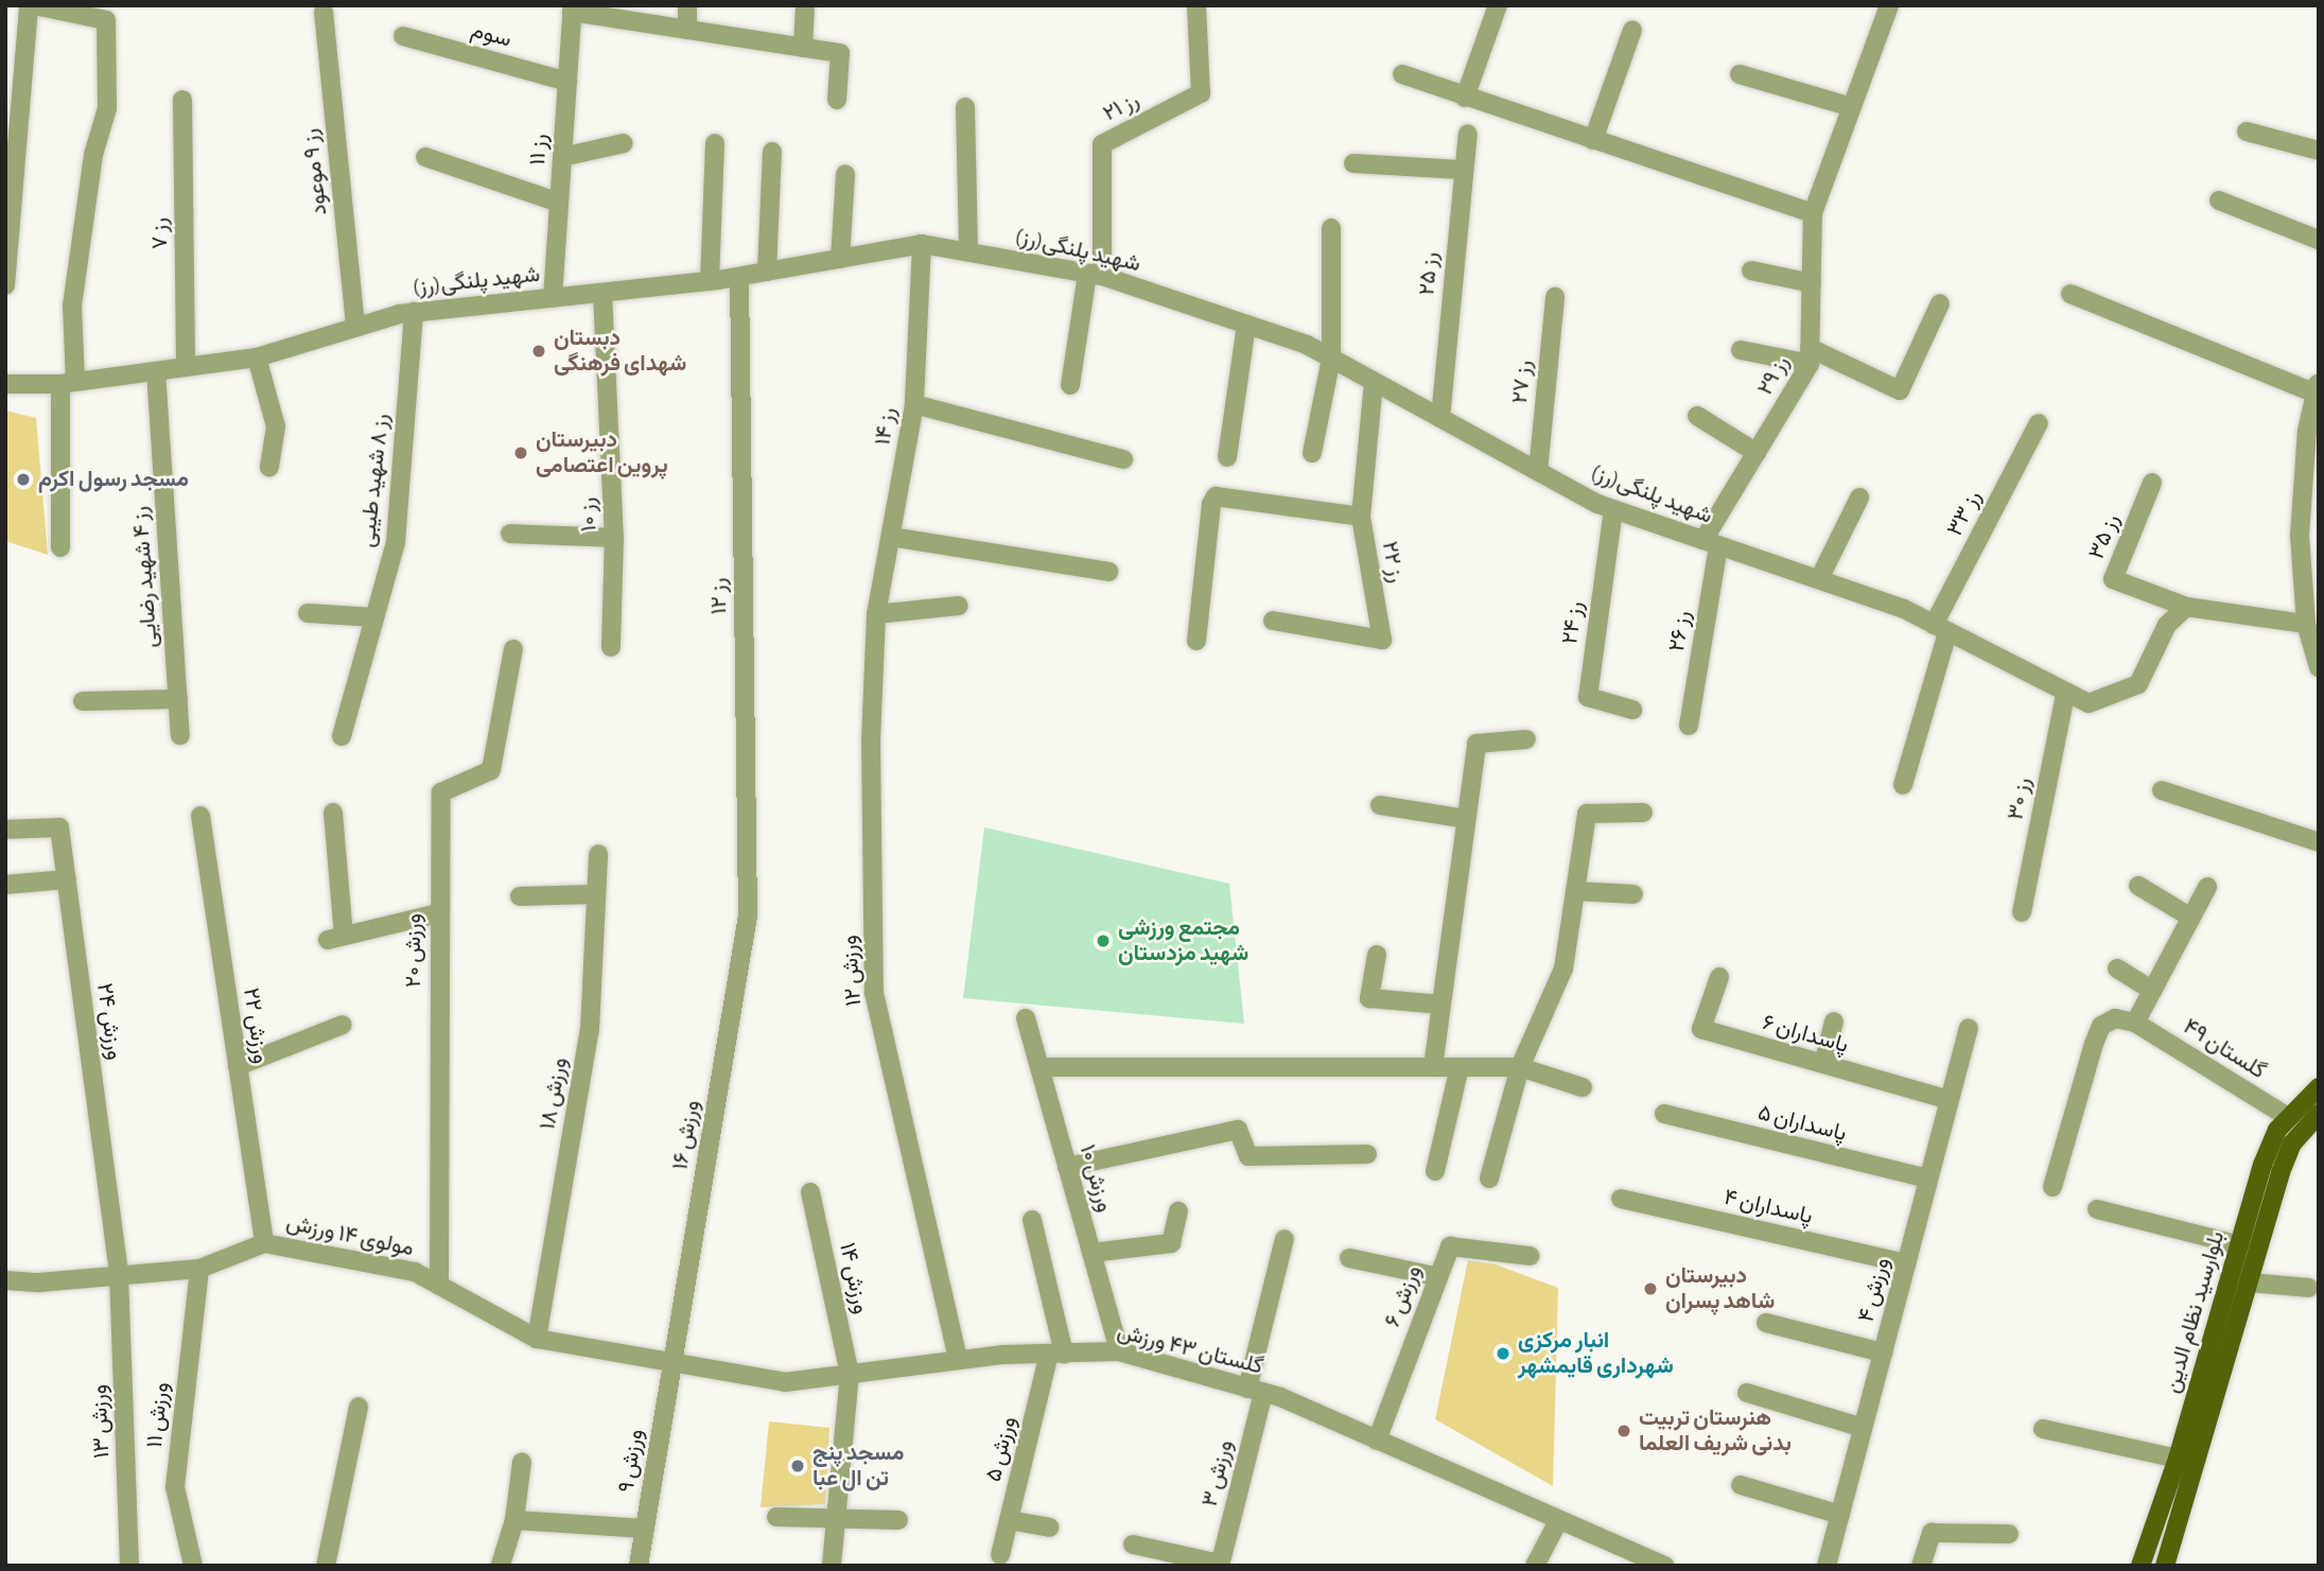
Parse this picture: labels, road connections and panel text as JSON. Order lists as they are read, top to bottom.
{
  "streets": {
    "main road": ["بلوارسید نظام الدین"],
    "street": [
      "سوم",
      "رز ۲۱",
      "رز ۱۱",
      "رز ۹ موعود",
      "رز ۷",
      "شهید پلنگی(رز)",
      "رز ۲۵",
      "رز ۲۹",
      "رز ۲۷",
      "رز ۱۴",
      "رز ۸ شهید طیبی",
      "رز ۳۳",
      "رز ۱۰",
      "رز ۳۵",
      "رز ۲۲",
      "رز ۴ شهید رضایی",
      "رز ۱۲",
      "رز ۲۴",
      "رز ۲۶",
      "رز ۳۰",
      "ورزش ۲۰",
      "ورزش ۱۲",
      "ورزش ۲۴",
      "ورزش ۲۲",
      "پاسداران ۶",
      "گلستان ۴۹",
      "ورزش ۱۸",
      "پاسداران ۵",
      "ورزش ۱۶",
      "ورزش ۱۰",
      "پاسداران ۴",
      "مولوی ۱۴ ورزش",
      "ورزش ۱۴",
      "ورزش ۴",
      "ورزش ۶",
      "گلستان ۴۳ ورزش",
      "ورزش ۱۱",
      "ورزش ۱۳",
      "ورزش ۵",
      "ورزش ۹",
      "ورزش ۳"
    ]
  },
  "crossings": [
    ["سوم", "رز ۱۱"],
    ["رز ۲۱", "شهید پلنگی(رز)"],
    ["رز ۱۱", "شهید پلنگی(رز)"],
    ["رز ۹ موعود", "شهید پلنگی(رز)"],
    ["رز ۷", "شهید پلنگی(رز)"],
    ["شهید پلنگی(رز)", "رز ۲۵"],
    ["شهید پلنگی(رز)", "رز ۲۹"],
    ["شهید پلنگی(رز)", "رز ۲۷"],
    ["شهید پلنگی(رز)", "رز ۱۴"],
    ["شهید پلنگی(رز)", "رز ۸ شهید طیبی"],
    ["شهید پلنگی(رز)", "رز ۳۳"],
    ["شهید پلنگی(رز)", "رز ۱۰"],
    ["شهید پلنگی(رز)", "رز ۳۵"],
    ["شهید پلنگی(رز)", "رز ۲۲"],
    ["شهید پلنگی(رز)", "رز ۴ شهید رضایی"],
    ["شهید پلنگی(رز)", "رز ۱۲"],
    ["شهید پلنگی(رز)", "رز ۲۴"],
    ["شهید پلنگی(رز)", "رز ۲۶"],
    ["شهید پلنگی(رز)", "رز ۳۰"],
    ["رز ۲۹", "رز ۲۶"],
    ["رز ۱۴", "ورزش ۱۲"],
    ["رز ۱۲", "ورزش ۱۶"],
    ["ورزش ۲۰", "مولوی ۱۴ ورزش"],
    ["ورزش ۱۲", "گلستان ۴۳ ورزش"],
    ["ورزش ۲۴", "مولوی ۱۴ ورزش"],
    ["ورزش ۲۴", "ورزش ۱۳"],
    ["ورزش ۲۲", "مولوی ۱۴ ورزش"],
    ["پاسداران ۶", "ورزش ۴"],
    ["گلستان ۴۹", "بلوارسید نظام الدین"],
    ["ورزش ۱۸", "مولوی ۱۴ ورزش"],
    ["پاسداران ۵", "ورزش ۴"],
    ["ورزش ۱۶", "مولوی ۱۴ ورزش"],
    ["ورزش ۱۶", "گلستان ۴۳ ورزش"],
    ["ورزش ۱۶", "ورزش ۹"],
    ["ورزش ۱۰", "گلستان ۴۳ ورزش"],
    ["پاسداران ۴", "ورزش ۴"],
    ["مولوی ۱۴ ورزش", "گلستان ۴۳ ورزش"],
    ["مولوی ۱۴ ورزش", "ورزش ۱۱"],
    ["مولوی ۱۴ ورزش", "ورزش ۱۳"],
    ["مولوی ۱۴ ورزش", "ورزش ۹"],
    ["ورزش ۱۴", "گلستان ۴۳ ورزش"],
    ["ورزش ۶", "گلستان ۴۳ ورزش"],
    ["گلستان ۴۳ ورزش", "ورزش ۵"],
    ["گلستان ۴۳ ورزش", "ورزش ۹"],
    ["گلستان ۴۳ ورزش", "ورزش ۳"]
  ],
  "places": [
    "دبستان شهدای فرهنگی",
    "دبیرستان پروین اعتصامی",
    "مسجد رسول اکرم",
    "مجتمع ورزشی شهید مزدستان",
    "دبیرستان شاهد پسران",
    "انبار مرکزی شهرداری قایمشهر",
    "هنرستان تربیت بدنی شریف العلما",
    "مسجد پنج تن ال عبا"
  ]
}
